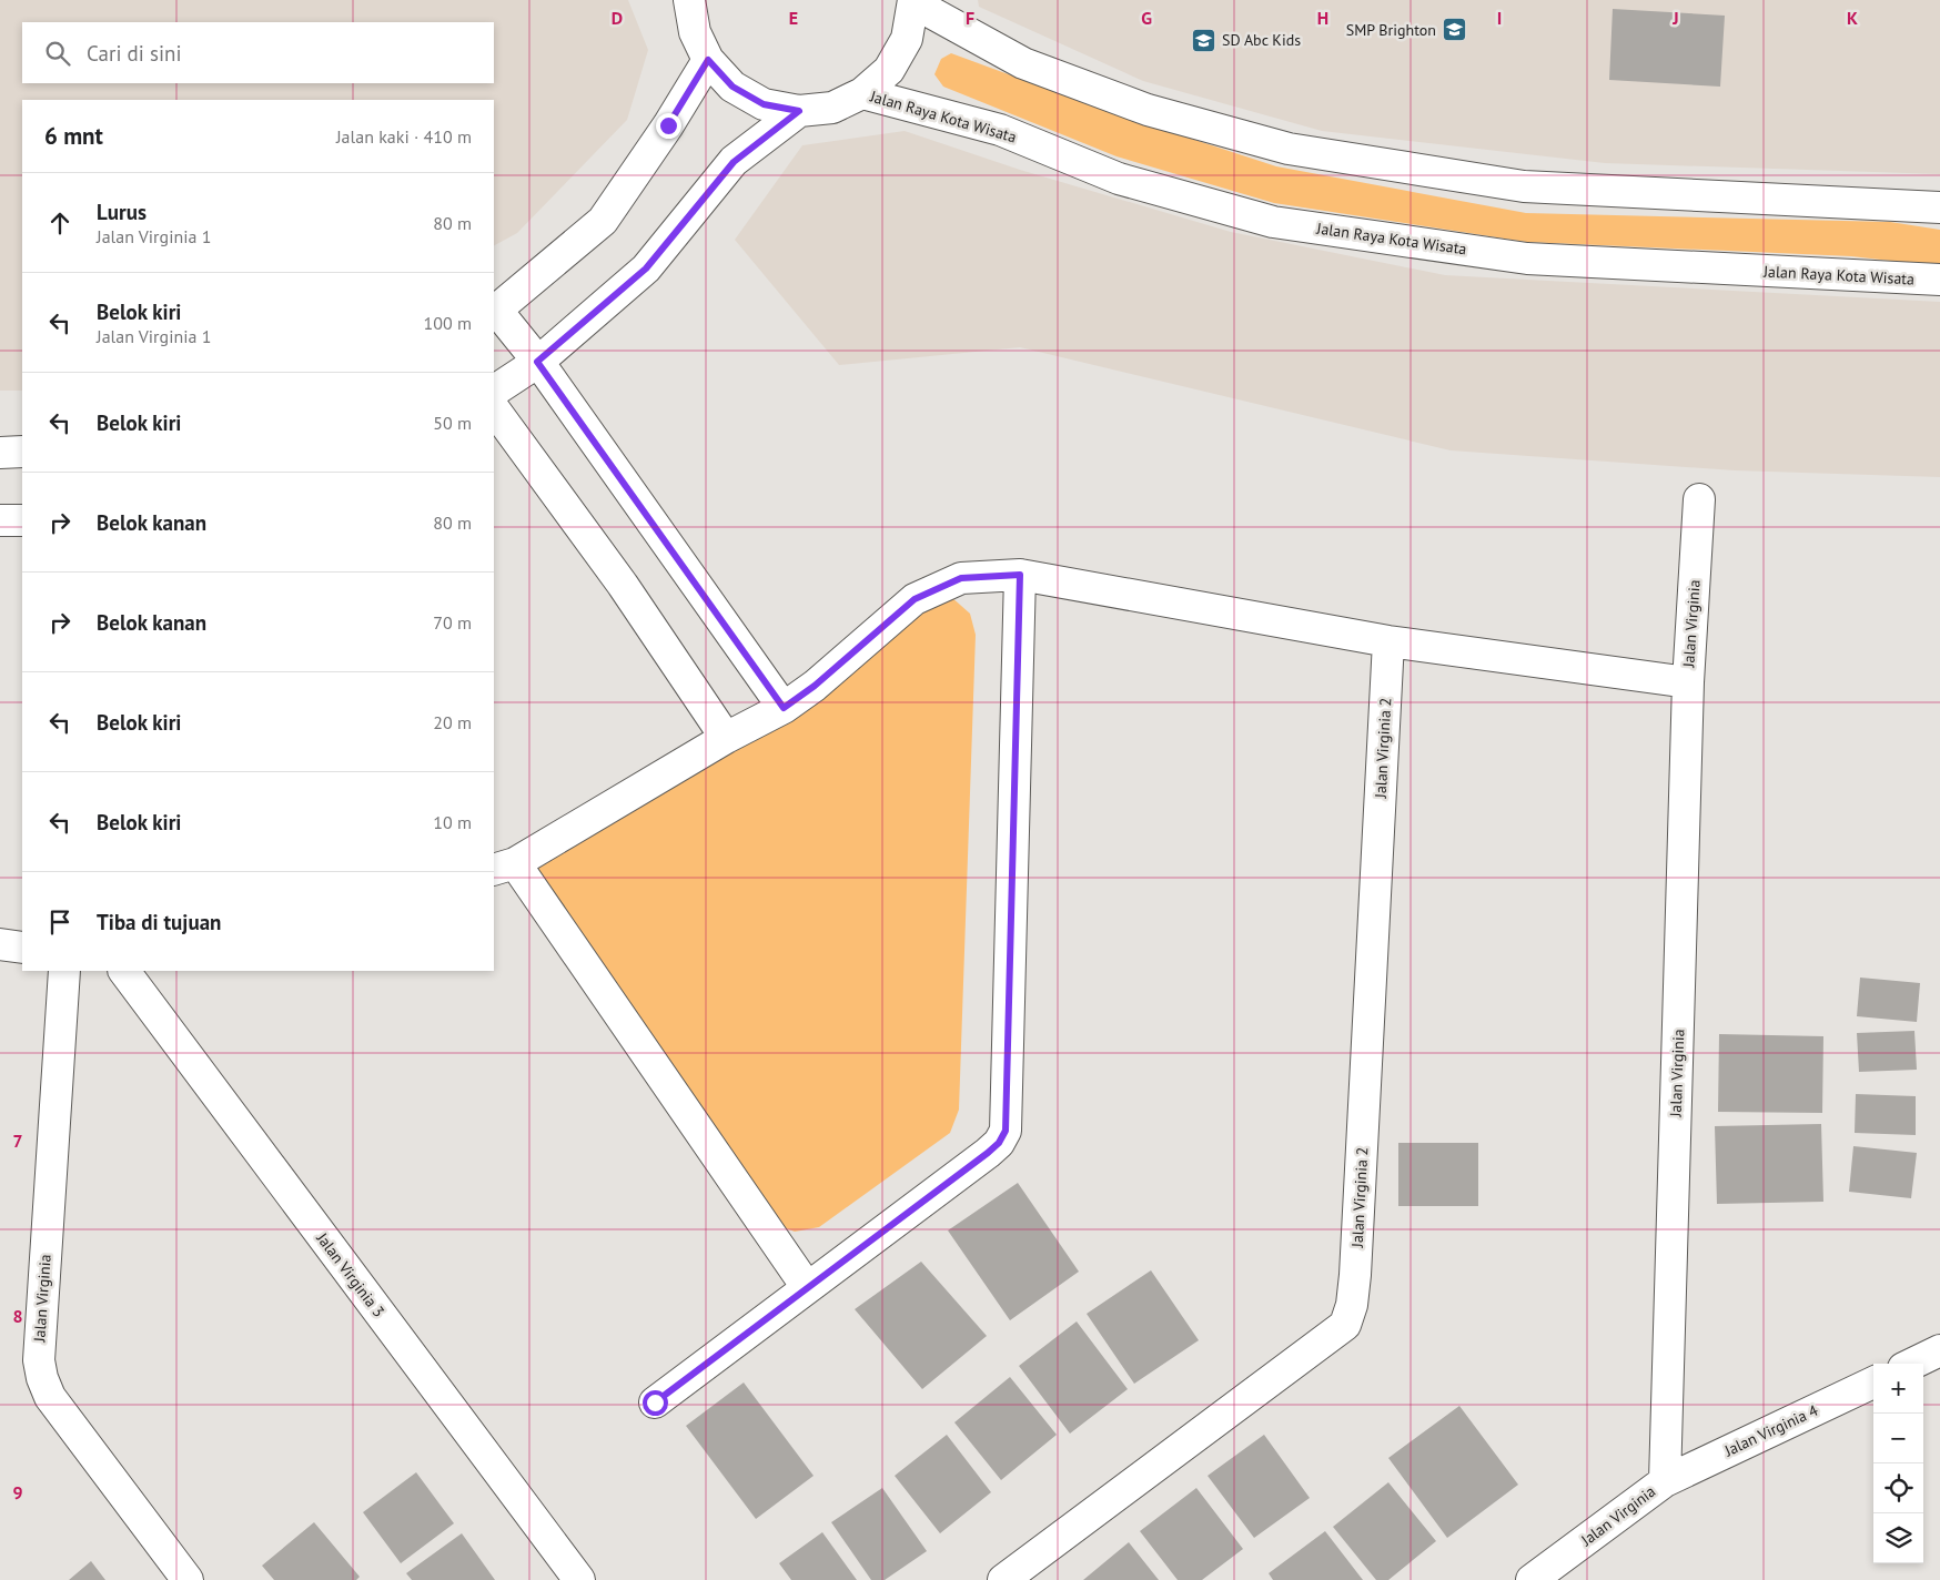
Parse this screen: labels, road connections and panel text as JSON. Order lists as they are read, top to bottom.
{
  "streets": {
    "street": [
      "Jalan Raya Kota Wisata",
      "Jalan Virginia",
      "Jalan Virginia 2",
      "Jalan Virginia 3",
      "Jalan Virginia 4"
    ]
  },
  "crossings": [
    ["Jalan Virginia", "Jalan Virginia 4"]
  ],
  "places": {
    "school or university": ["SMP Brighton", "SD Abc Kids"]
  },
  "page": {
    "search": "Cari di sini",
    "heading": ["6 mnt", "Jalan kaki · 410 m"],
    "list": [
      ["Lurus", "Jalan Virginia 1", "80 m"],
      ["Belok kiri", "Jalan Virginia 1", "100 m"],
      ["Belok kiri", "50 m"],
      ["Belok kanan", "80 m"],
      ["Belok kanan", "70 m"],
      ["Belok kiri", "20 m"],
      ["Belok kiri", "10 m"],
      "Tiba di tujuan"
    ],
    "map_buttons": ["+", "−"]
  },
  "grid": {
    "columns": [
      "D",
      "E",
      "F",
      "G",
      "H",
      "I",
      "J",
      "K"
    ],
    "rows": ["7", "8", "9"]
  }
}
